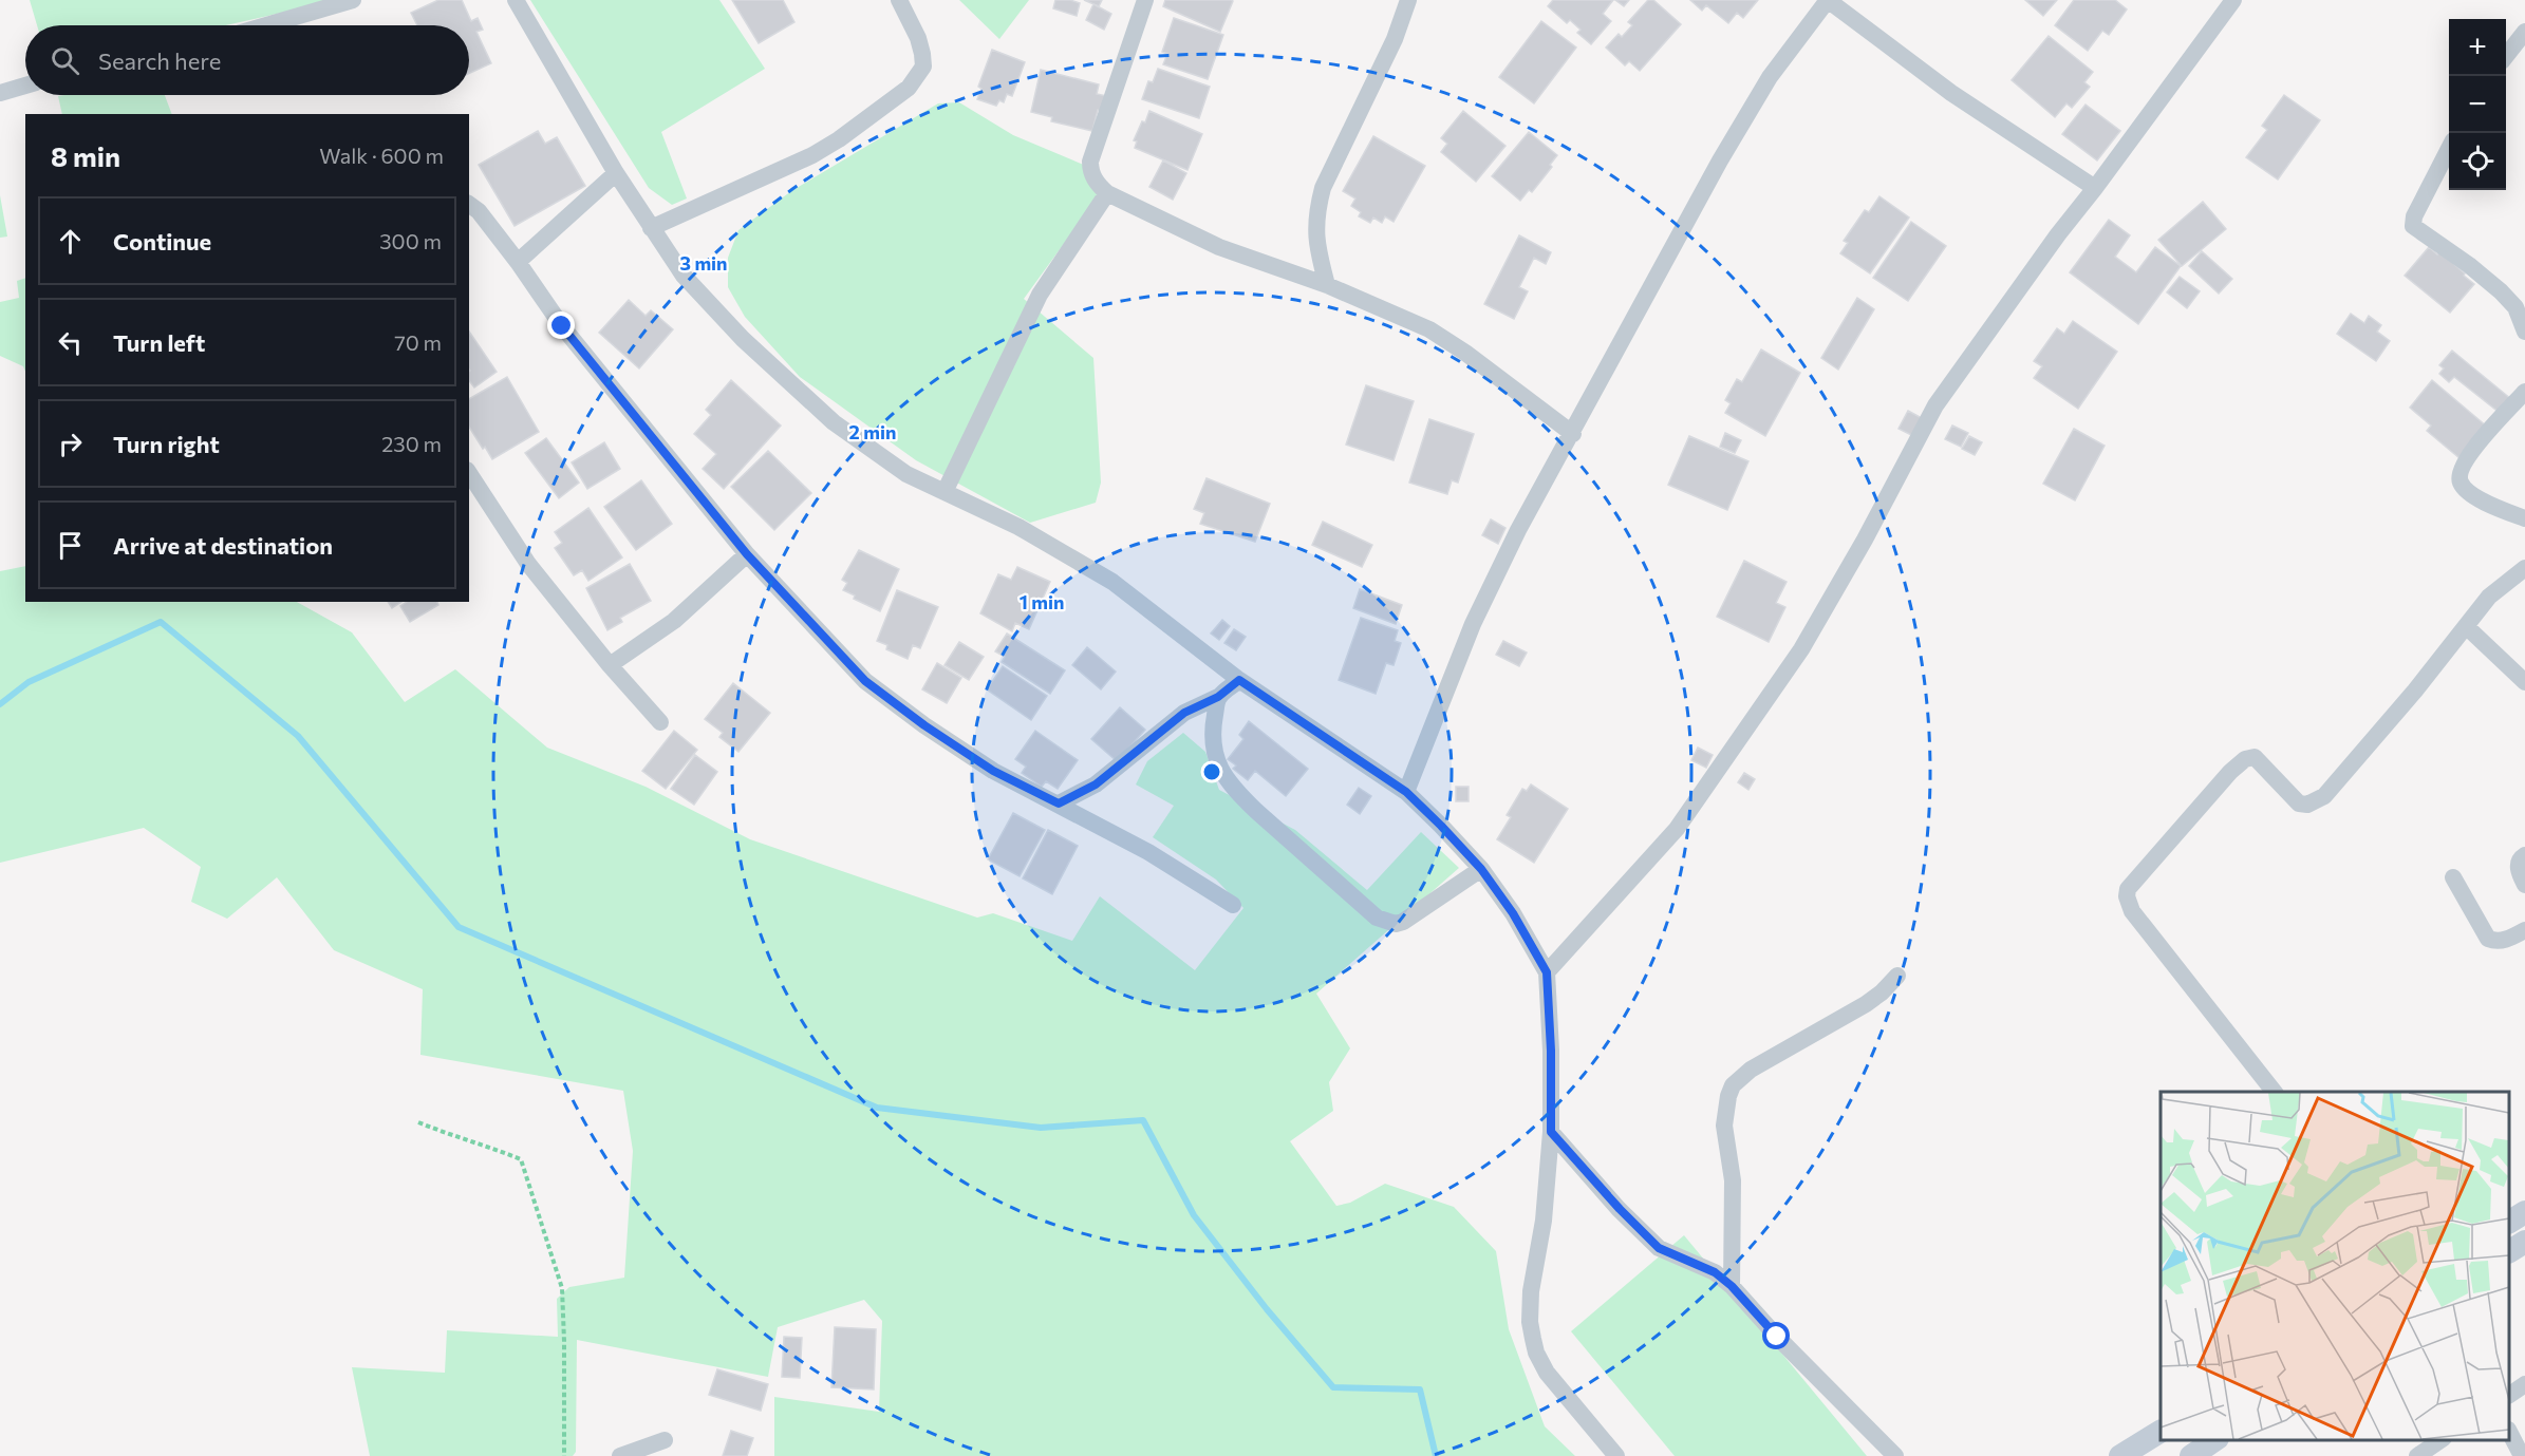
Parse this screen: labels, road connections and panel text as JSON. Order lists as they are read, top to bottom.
{
  "page": {
    "map_buttons": ["+", "−"],
    "search": "Search here",
    "heading": ["8 min", "Walk · 600 m"],
    "list": [
      ["Continue", "300 m"],
      ["Turn left", "70 m"],
      ["Turn right", "230 m"],
      "Arrive at destination"
    ]
  },
  "rings": ["3 min", "2 min", "1 min"]
}
